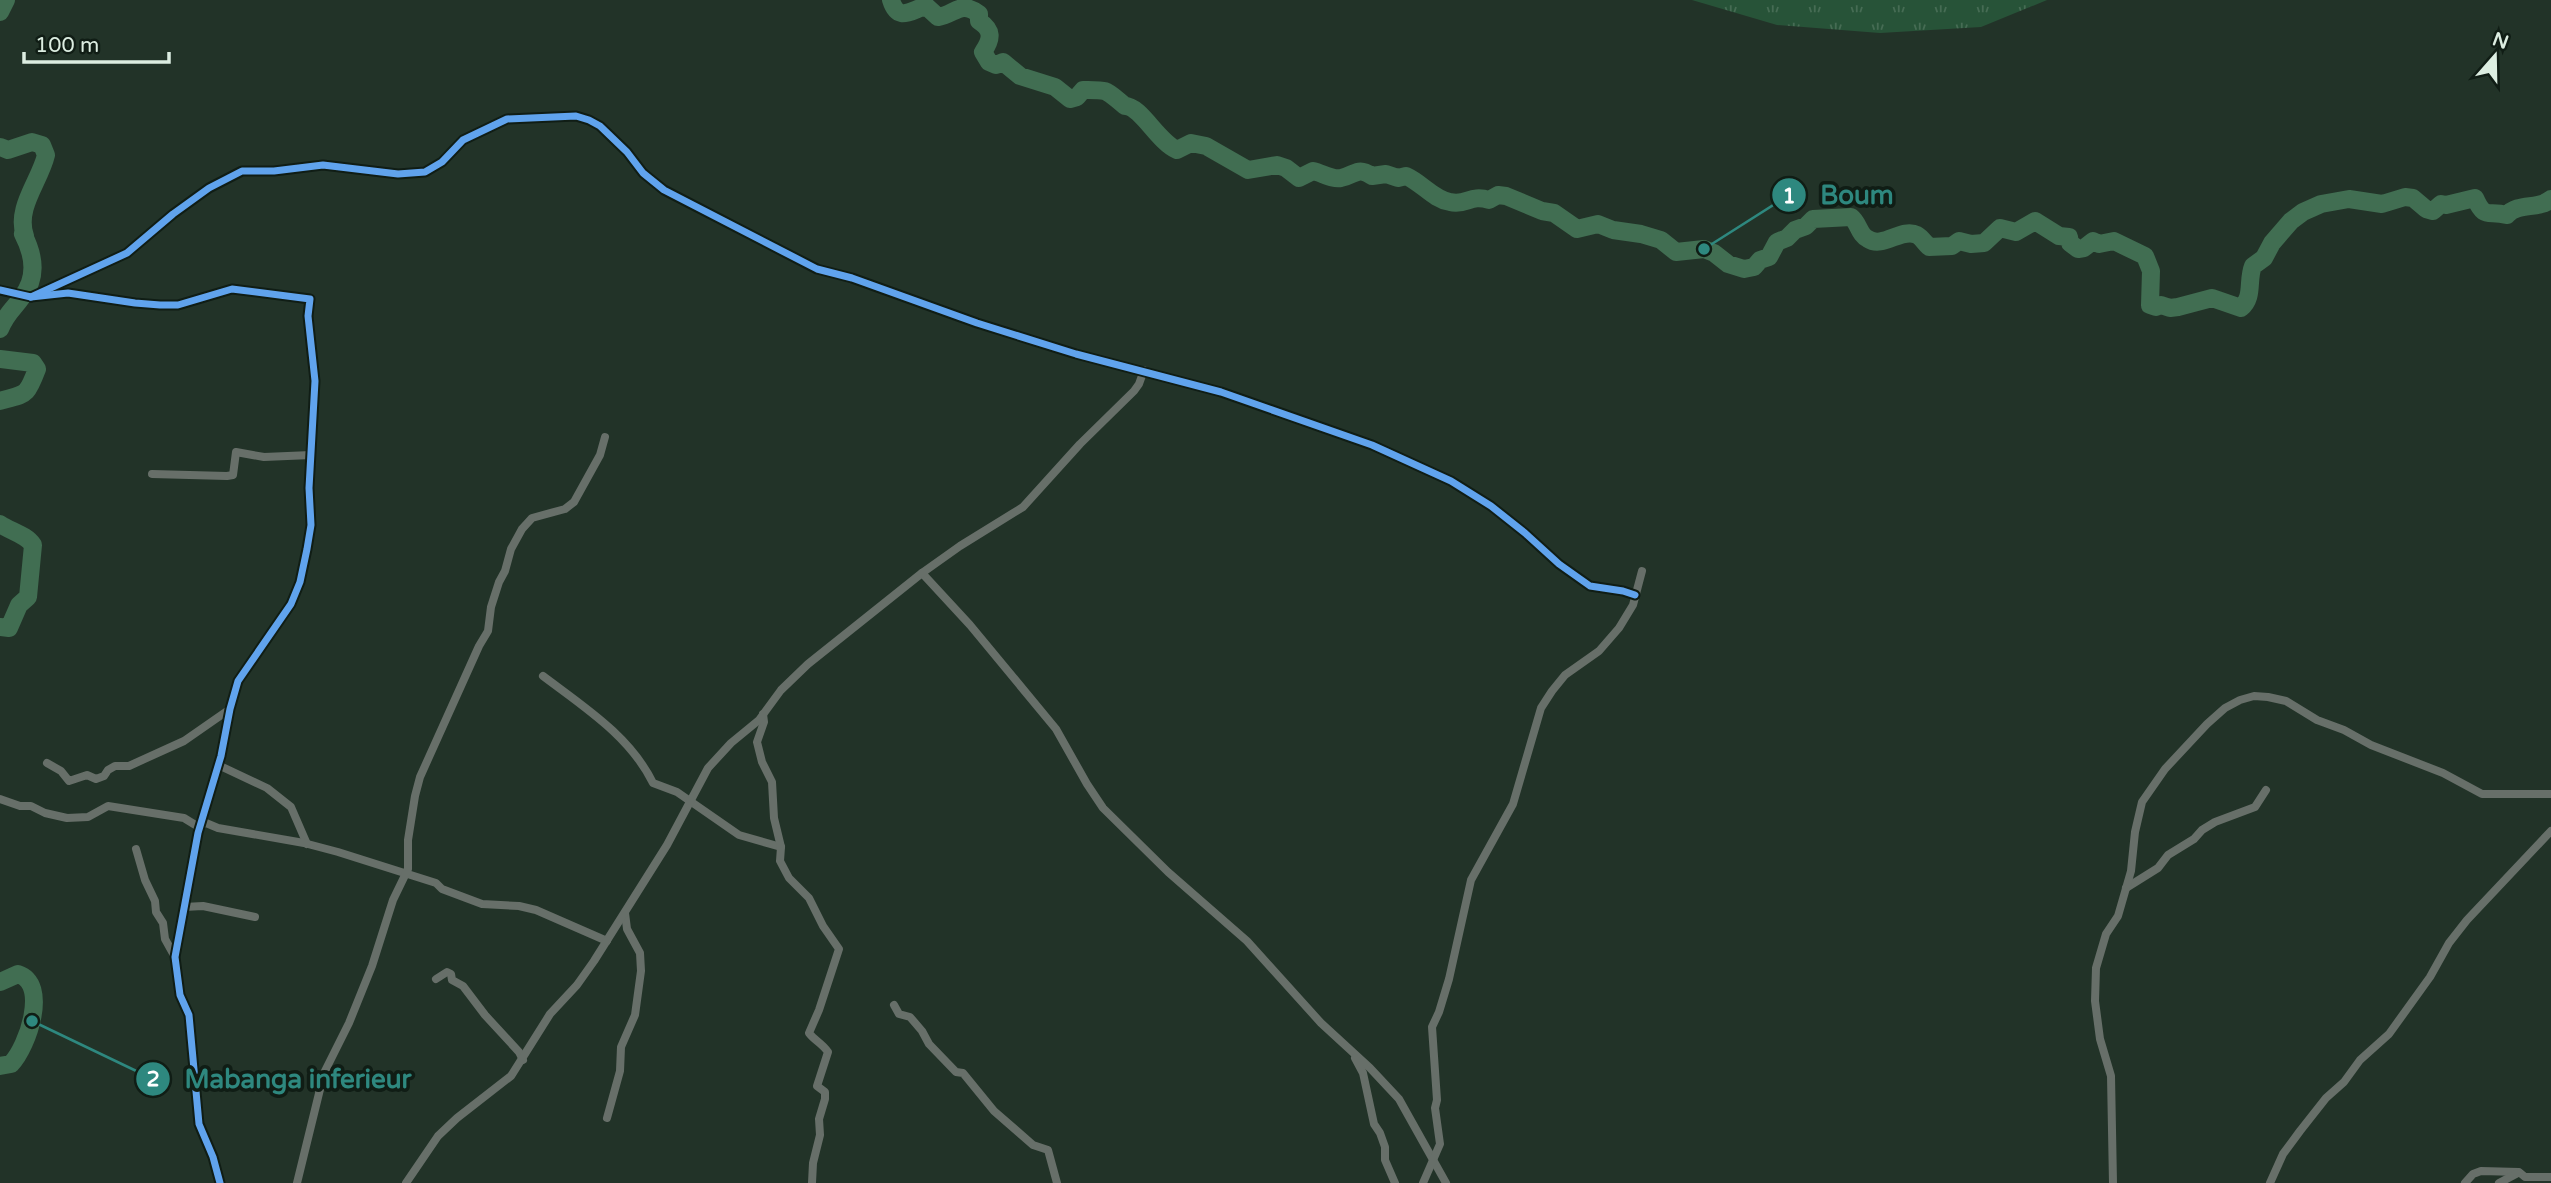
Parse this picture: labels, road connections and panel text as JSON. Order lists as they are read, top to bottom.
{
  "places": ["Boum", "Mabanga inferieur"],
  "scale_bar": "100 m",
  "north": "top"
}
